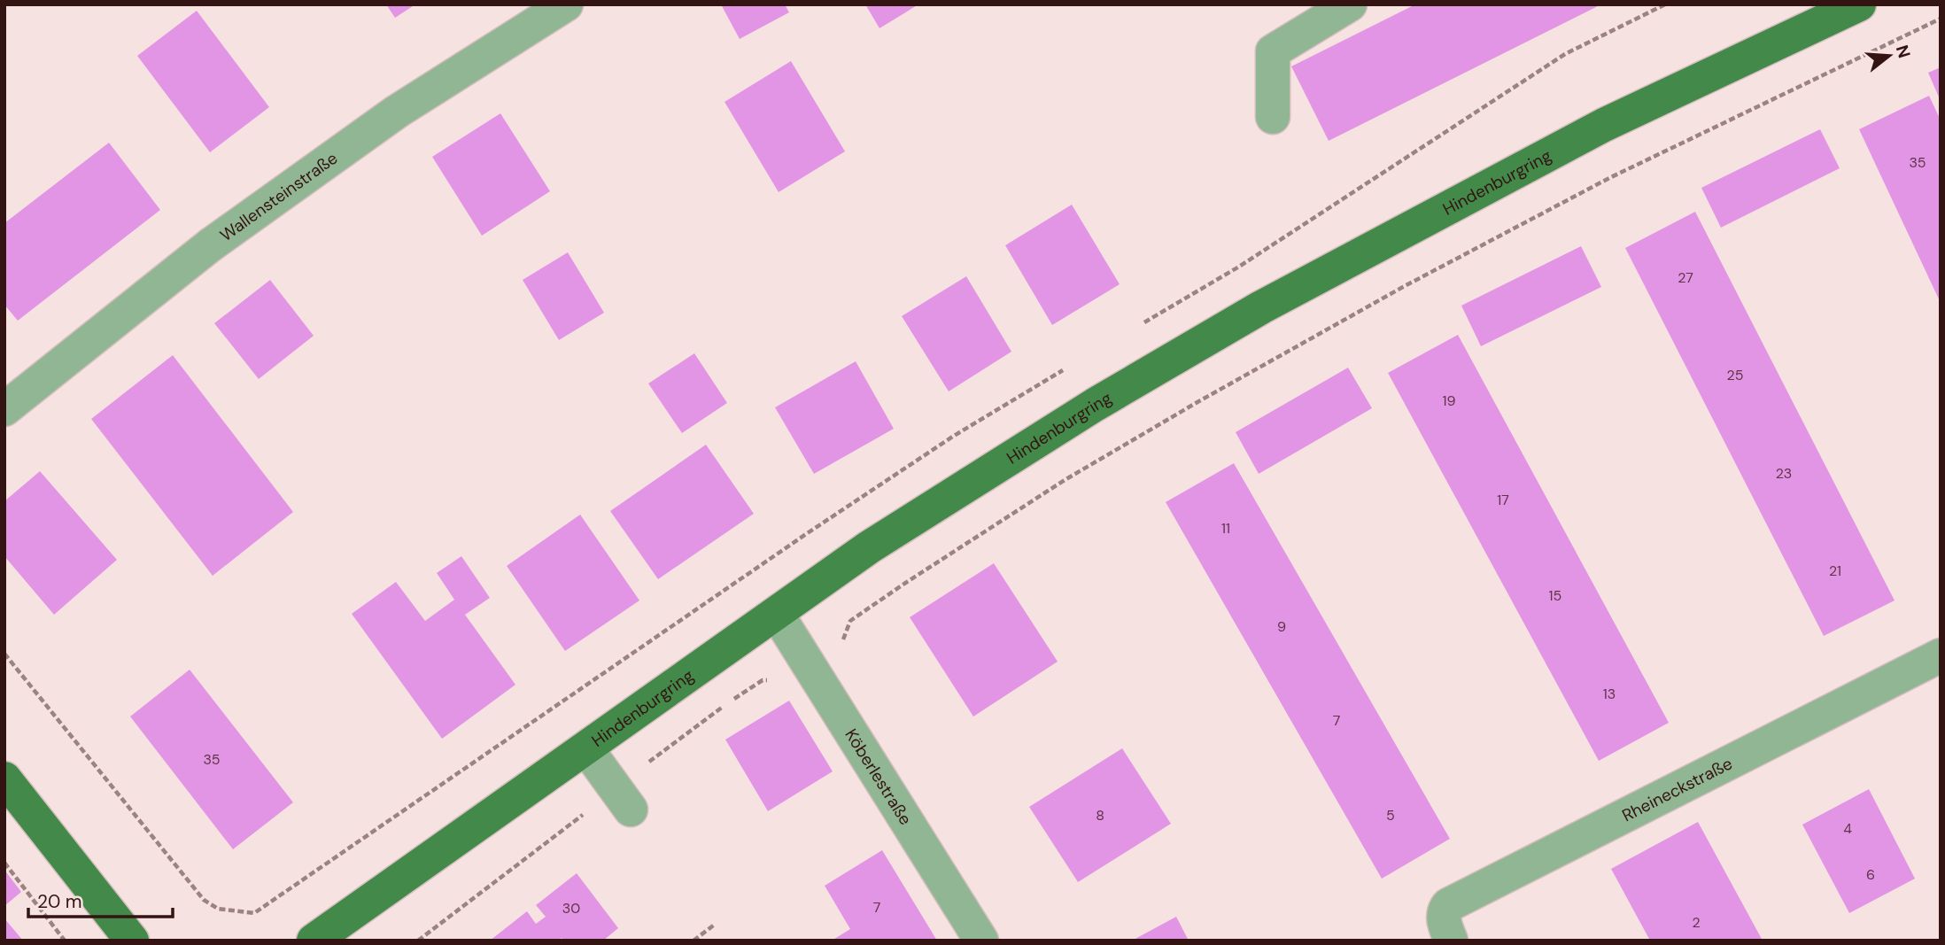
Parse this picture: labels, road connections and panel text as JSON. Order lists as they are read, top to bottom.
{
  "streets": {
    "main road": ["Hindenburgring"],
    "street": ["Wallensteinstraße", "Köberlestraße", "Rheineckstraße"]
  },
  "crossings": [
    ["Hindenburgring", "Köberlestraße"]
  ],
  "house_numbers": [
    "35",
    "27",
    "25",
    "19",
    "23",
    "17",
    "11",
    "21",
    "15",
    "9",
    "13",
    "7",
    "35",
    "8",
    "5",
    "4",
    "6",
    "7",
    "30",
    "2"
  ],
  "scale_bar": "20 m",
  "north": "right"
}
